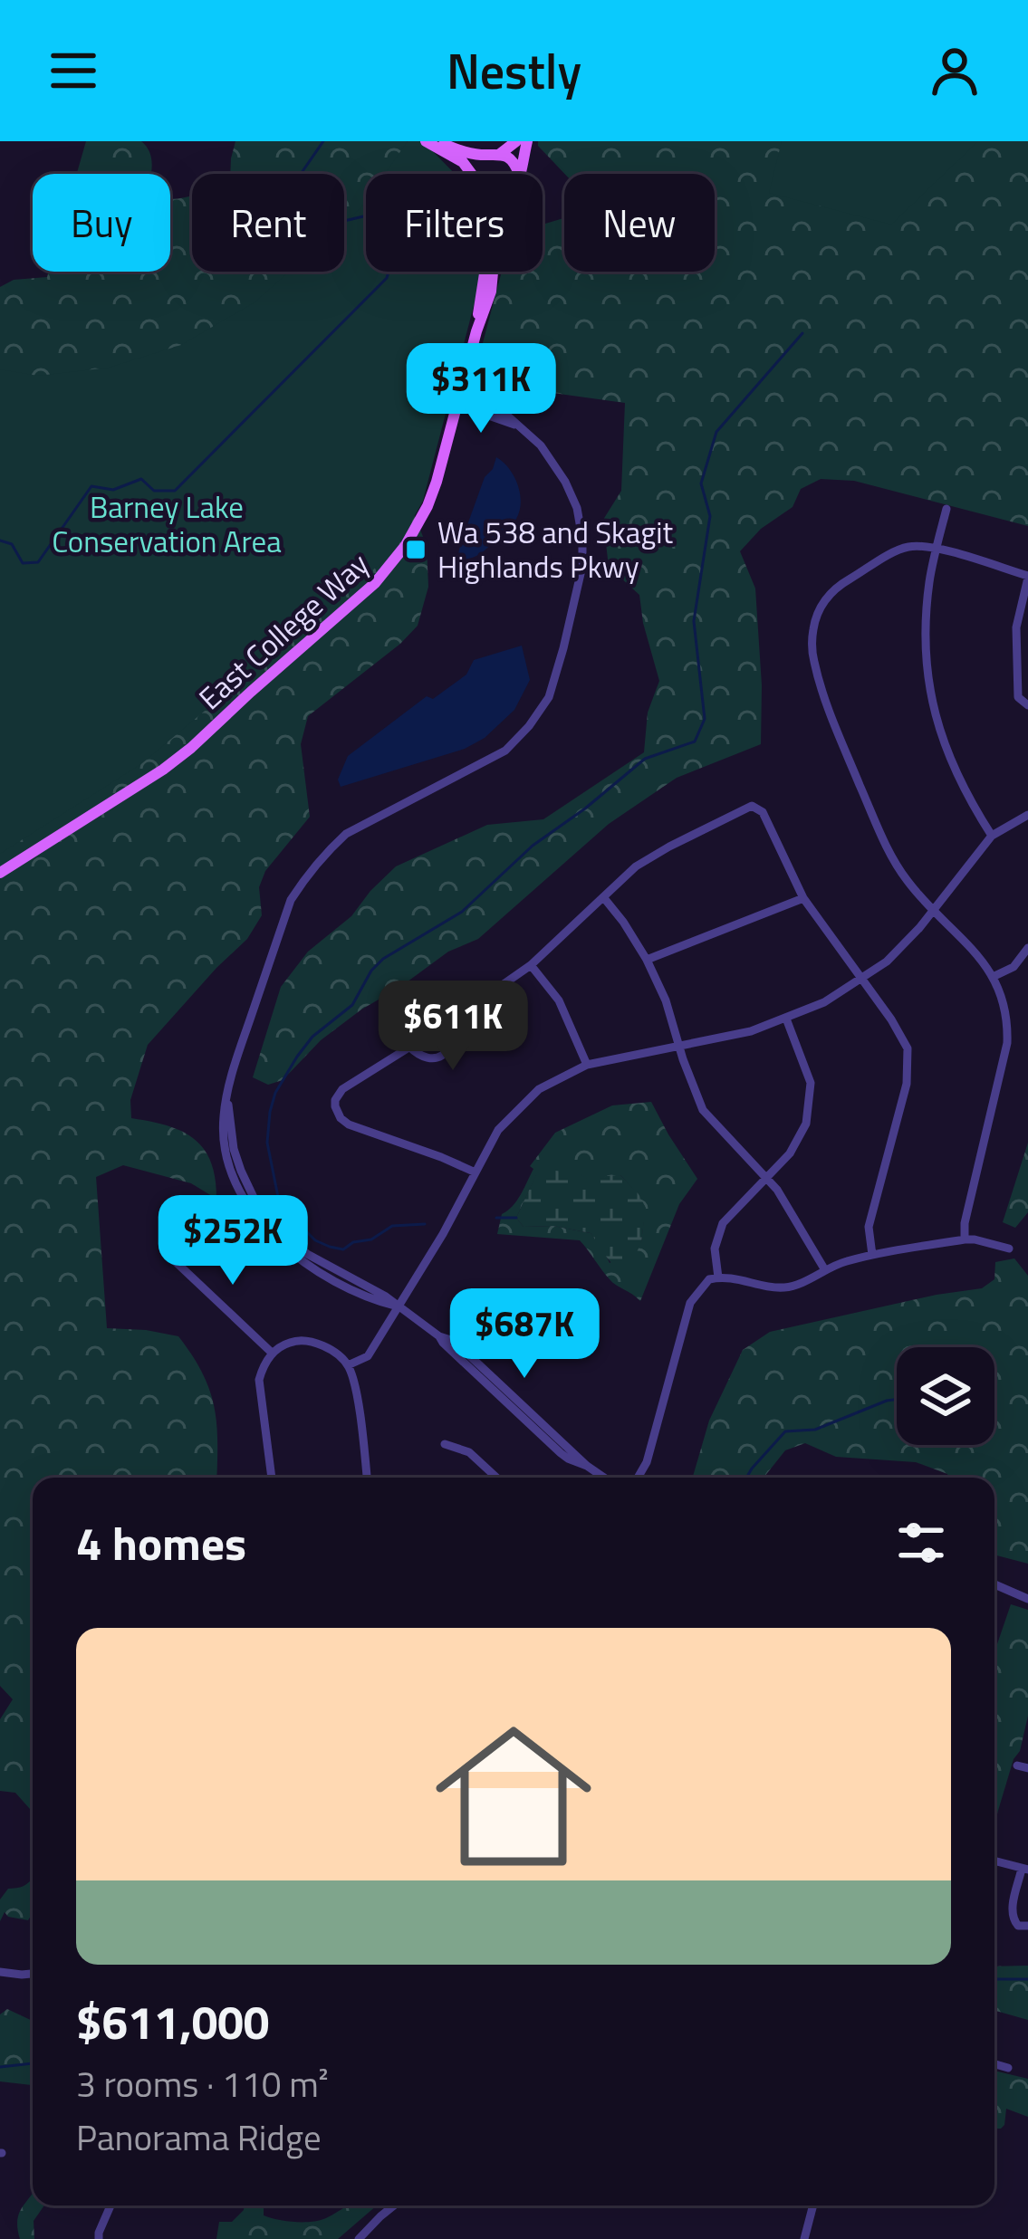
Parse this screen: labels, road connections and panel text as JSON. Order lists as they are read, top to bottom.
{
  "streets": {
    "main road": ["East College Way"]
  },
  "parks": ["Barney Lake Conservation Area"],
  "places": {
    "transit": ["Wa 538 and Skagit Highlands Pkwy"]
  },
  "page": {
    "header": "Nestly",
    "chip": [
      "Buy",
      "Rent",
      "Filters",
      "New"
    ],
    "price": [
      "$311K",
      "$611K",
      "$252K",
      "$687K"
    ],
    "heading": "4 homes",
    "list": [
      {
        "name": "$611,000",
        "note": "3 rooms · 110 m² · Panorama Ridge"
      }
    ]
  }
}
